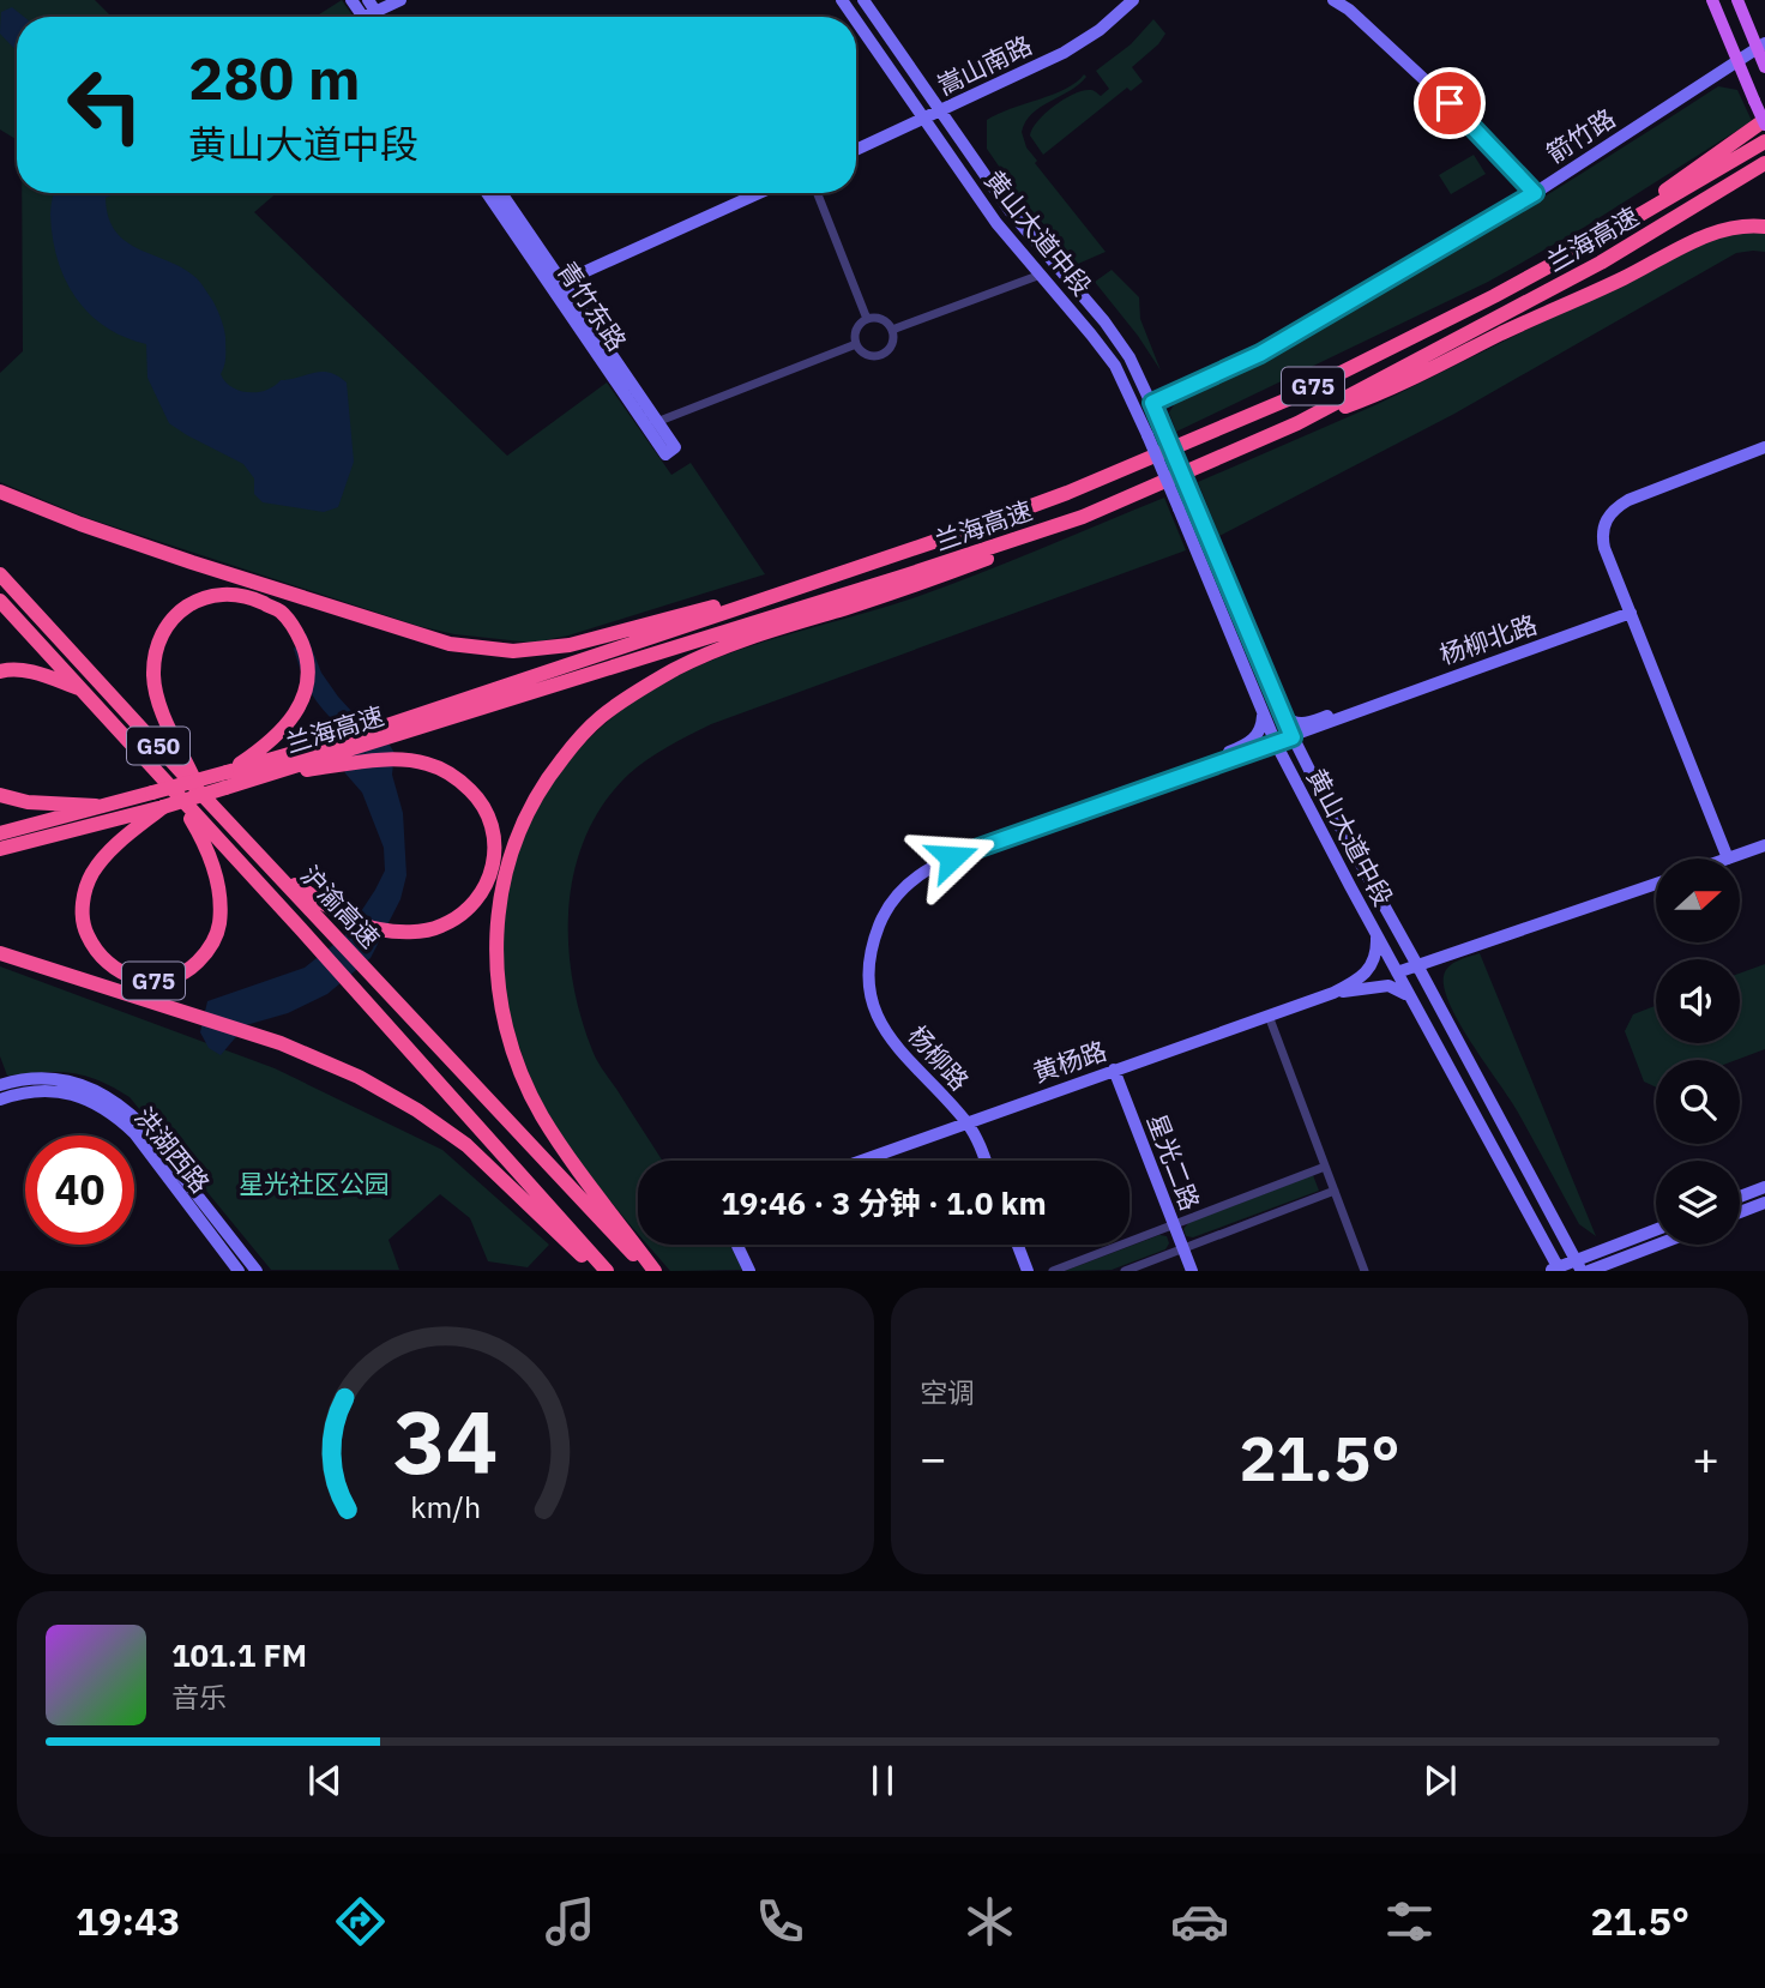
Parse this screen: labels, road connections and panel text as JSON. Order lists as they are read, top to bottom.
{
  "streets": {
    "highway": [
      "兰海高速",
      "G75",
      "G50",
      "沪渝高速"
    ],
    "street": [
      "嵩山南路",
      "箭竹路",
      "黄山大道中段",
      "青竹东路",
      "杨柳北路",
      "杨柳路",
      "黄杨路",
      "洪湖西路",
      "星光二路"
    ]
  },
  "crossings": [
    ["嵩山南路", "黄山大道中段"],
    ["箭竹路", "黄山大道中段"],
    ["黄山大道中段", "杨柳路"],
    ["兰海高速", "G75"],
    ["G75", "沪渝高速"],
    ["杨柳北路", "杨柳路"],
    ["杨柳路", "黄杨路"],
    ["黄杨路", "星光二路"]
  ],
  "parks": ["星光社区公园"],
  "north": "right",
  "page": {
    "turn": ["280 m", "黄山大道中段"],
    "limit": "40",
    "trip": "19:46 · 3 分钟 · 1.0 km",
    "tile": "空调",
    "heat": ["−", "21.5°", "+"],
    "song": ["101.1 FM", "音乐"],
    "tabs": ["19:43", "21.5°"],
    "gauge": ["34", "km/h"]
  }
}
